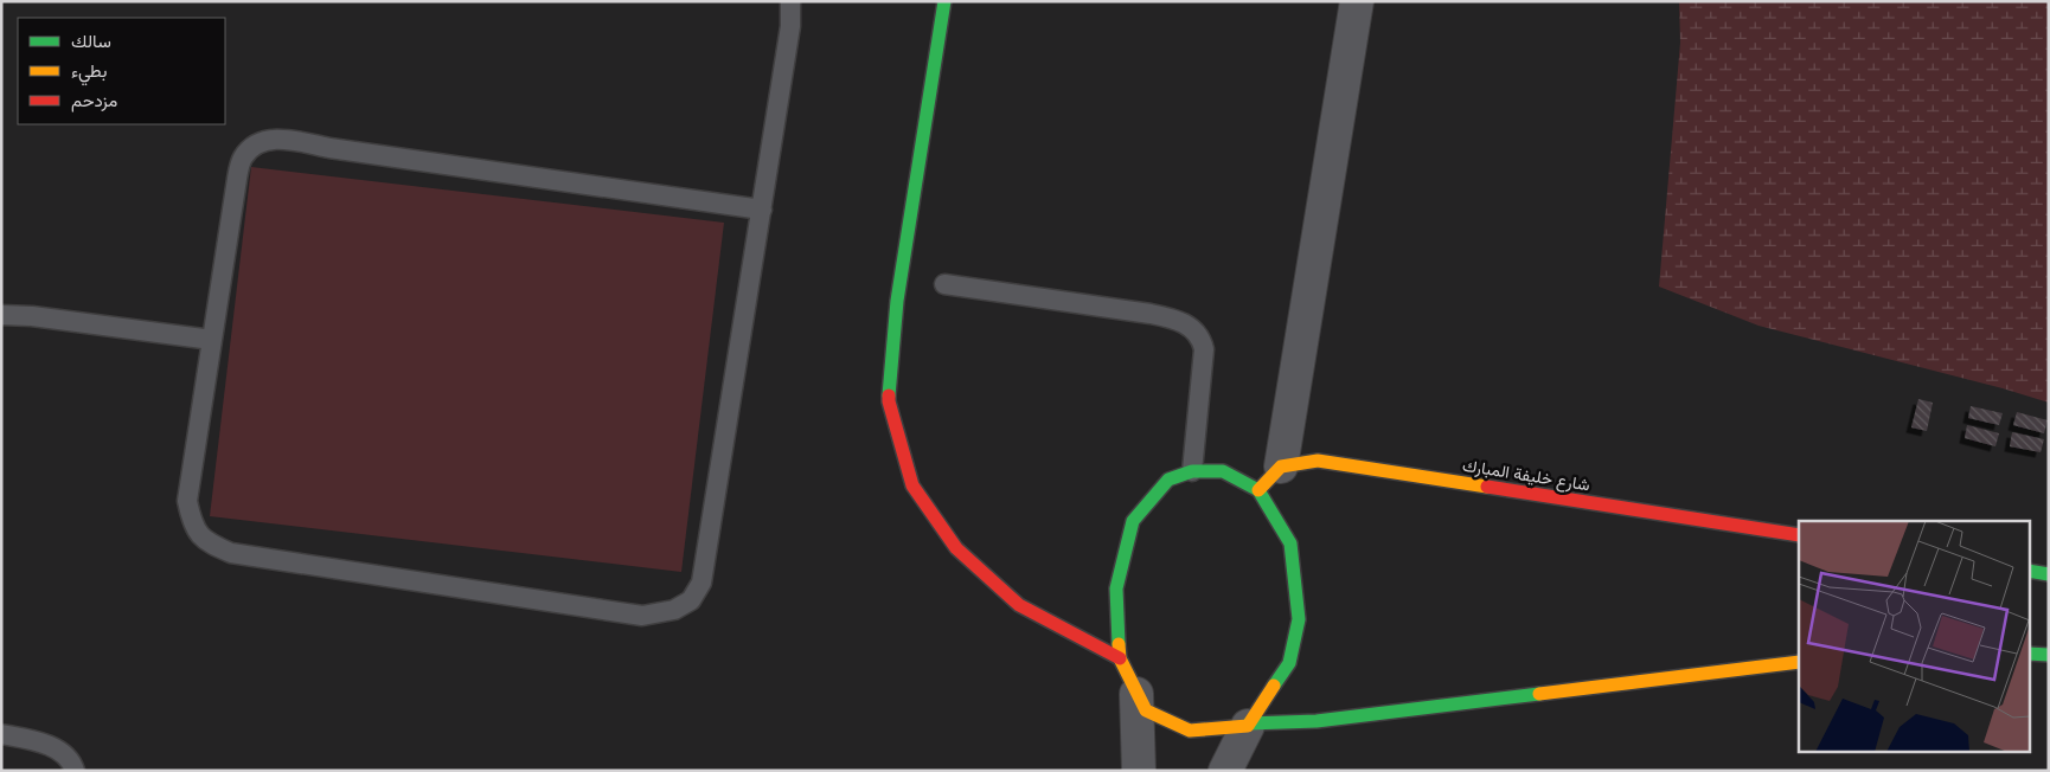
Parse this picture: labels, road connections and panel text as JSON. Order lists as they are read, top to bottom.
{
  "streets": {
    "street": ["شارع خليفة المبارك"]
  },
  "legend": ["سالك", "بطيء", "مزدحم"]
}
